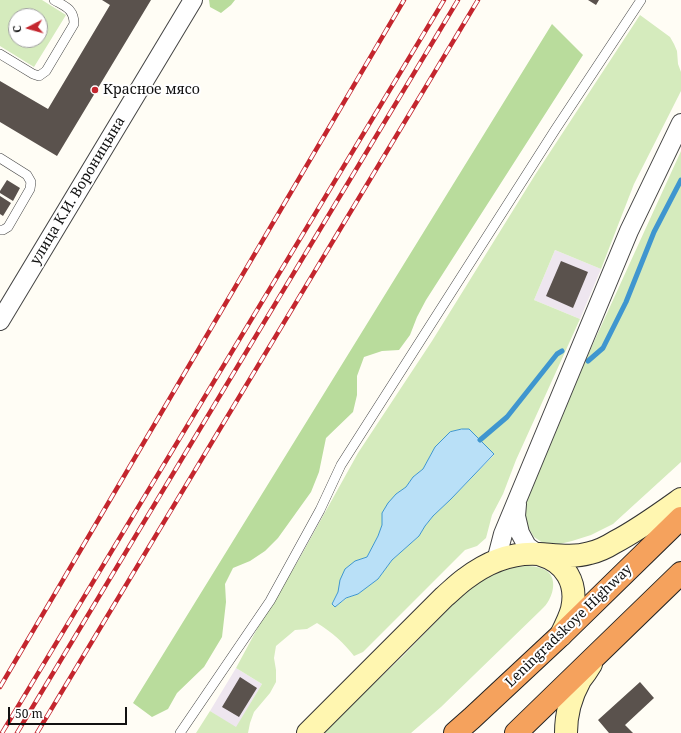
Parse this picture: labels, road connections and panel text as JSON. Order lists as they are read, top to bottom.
{
  "streets": {
    "highway": ["Leningradskoye Highway"],
    "street": ["улица К.И. Вороницына"]
  },
  "places": ["Красное мясо"],
  "scale_bar": "50 m",
  "north": "left"
}
